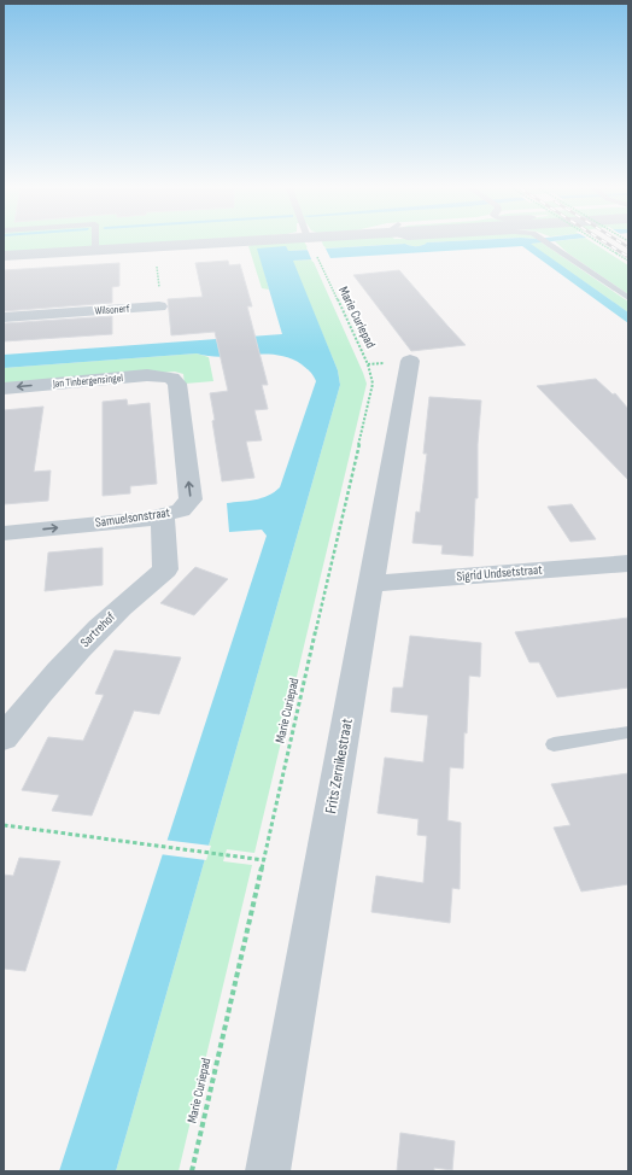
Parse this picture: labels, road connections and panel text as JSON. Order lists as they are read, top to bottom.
{
  "streets": {
    "street": [
      "Wilsonerf",
      "Jan Tinbergensingel",
      "Samuelsonstraat",
      "Sigrid Undsetstraat",
      "Sartrehof",
      "Frits Zernikestraat"
    ],
    "path": ["Marie Curiepad"]
  },
  "crossings": [
    ["Jan Tinbergensingel", "Samuelsonstraat"],
    ["Samuelsonstraat", "Sartrehof"],
    ["Sigrid Undsetstraat", "Frits Zernikestraat"]
  ]
}
